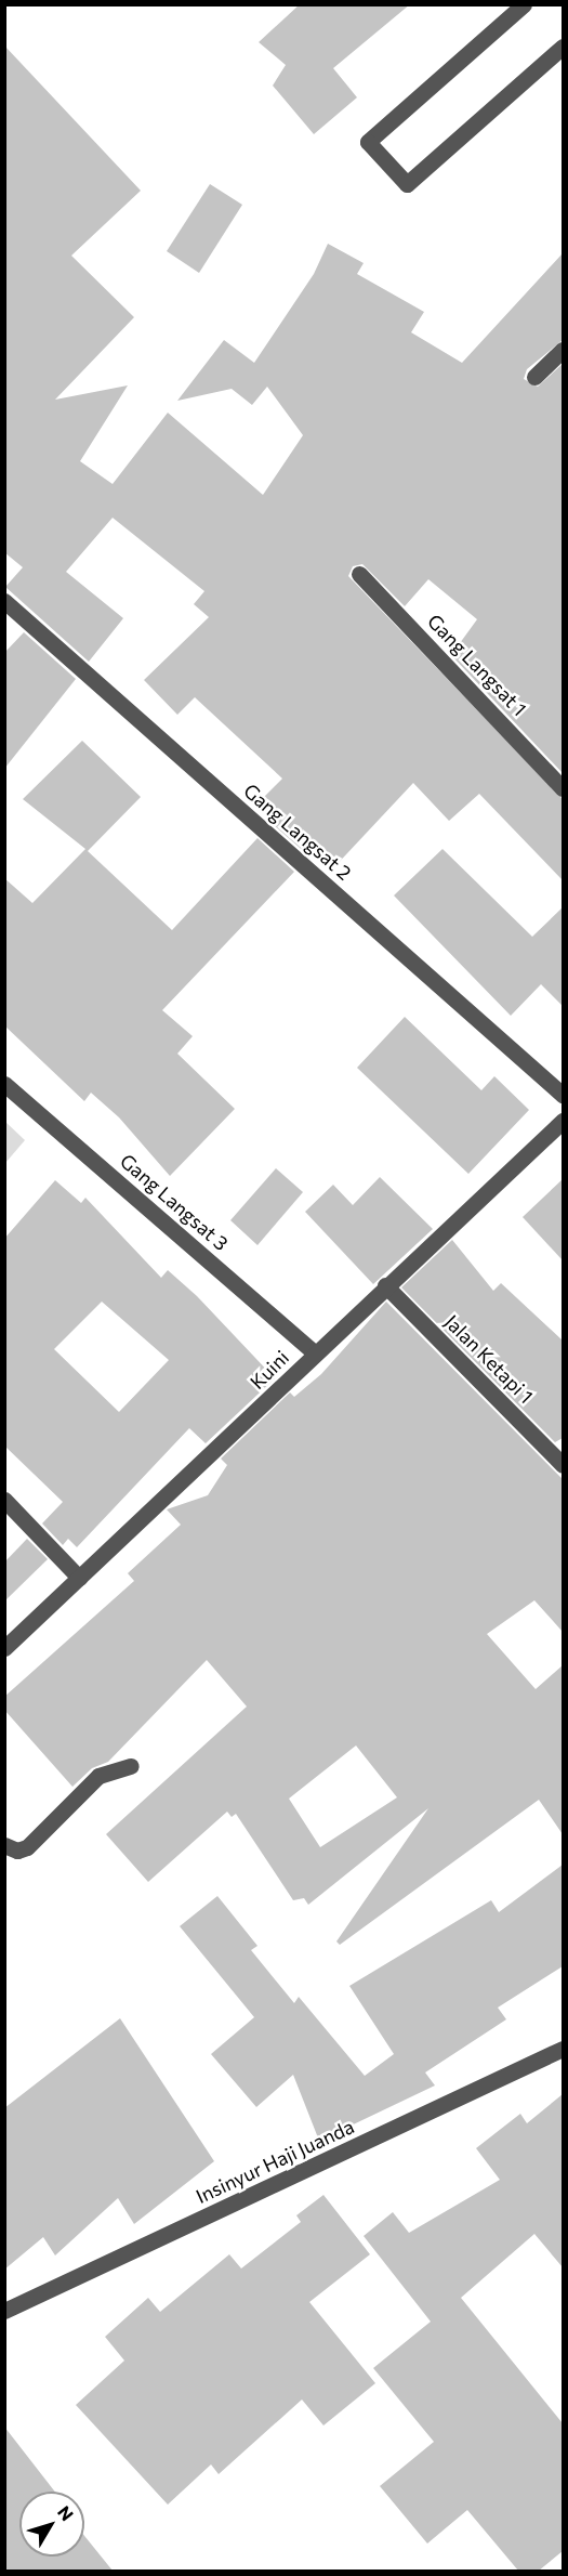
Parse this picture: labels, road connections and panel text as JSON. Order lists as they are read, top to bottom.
{
  "streets": {
    "street": [
      "Gang Langsat 1",
      "Gang Langsat 2",
      "Gang Langsat 3",
      "Jalan Ketapi 1",
      "Kuini",
      "Insinyur Haji Juanda"
    ]
  },
  "crossings": [
    ["Gang Langsat 3", "Kuini"],
    ["Jalan Ketapi 1", "Kuini"]
  ],
  "north": "top right"
}
